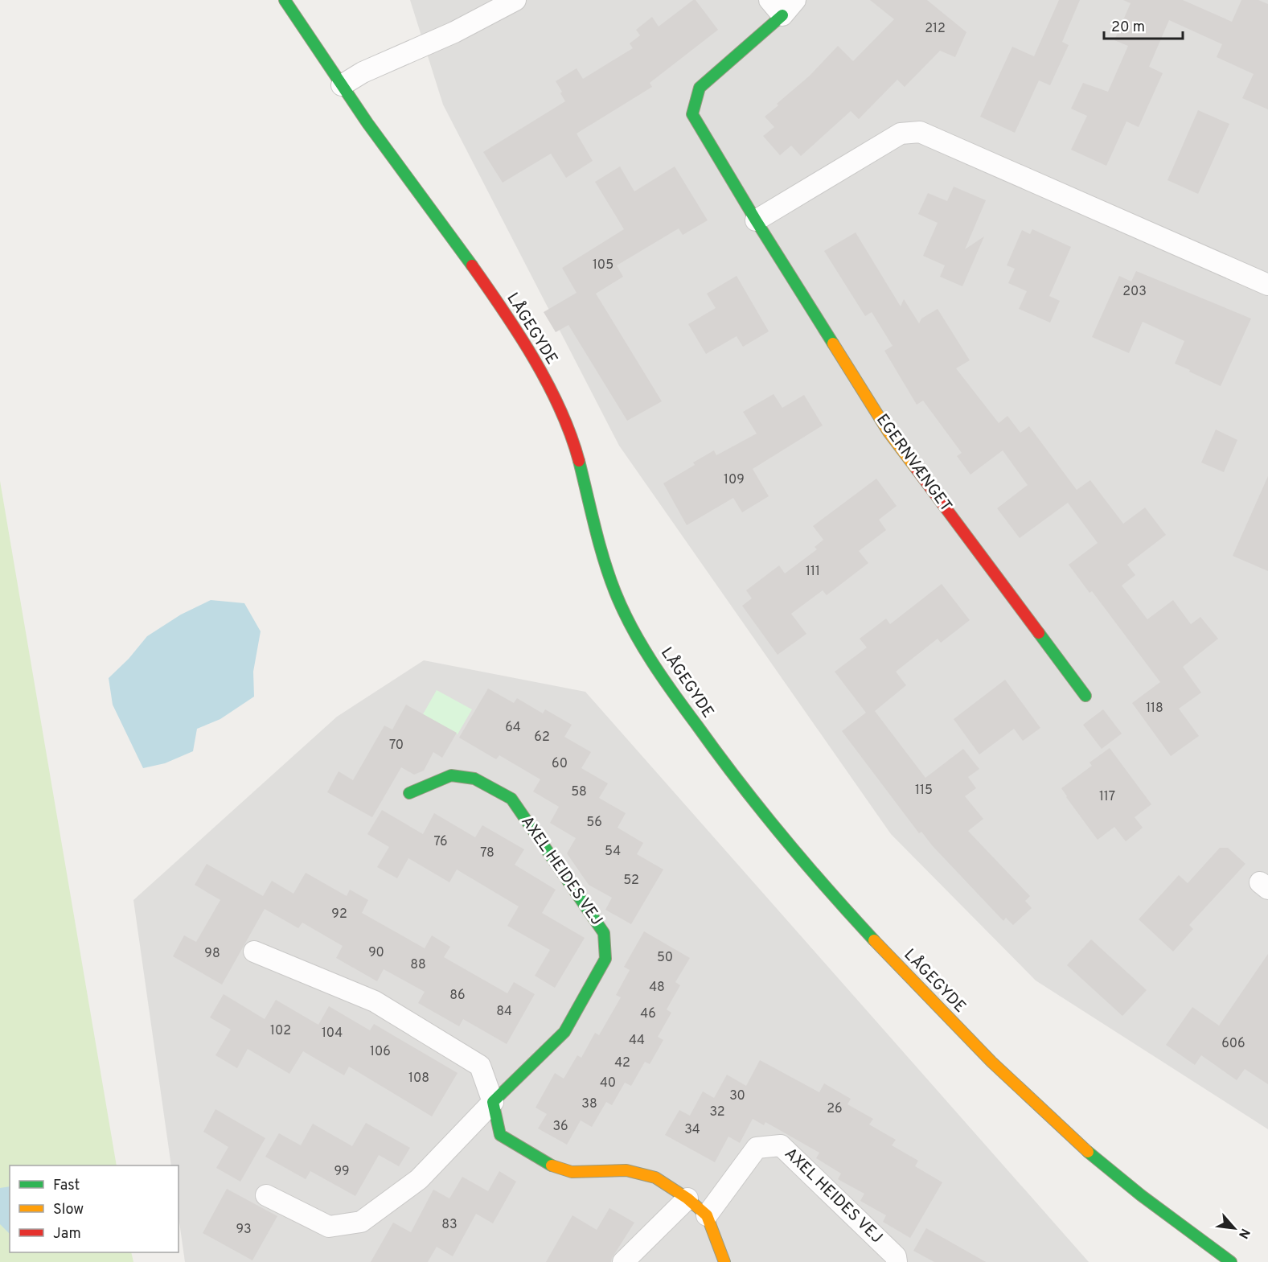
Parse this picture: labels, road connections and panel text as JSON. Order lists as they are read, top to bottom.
{
  "streets": {
    "street": ["LÅGEGYDE", "EGERNVÆNGET", "AXEL HEIDES VEJ"]
  },
  "house_numbers": [
    "212",
    "105",
    "203",
    "109",
    "111",
    "118",
    "64",
    "62",
    "70",
    "60",
    "115",
    "58",
    "117",
    "56",
    "76",
    "54",
    "78",
    "52",
    "92",
    "90",
    "98",
    "50",
    "88",
    "48",
    "86",
    "84",
    "46",
    "102",
    "104",
    "44",
    "606",
    "106",
    "42",
    "108",
    "40",
    "30",
    "38",
    "26",
    "32",
    "36",
    "34",
    "99",
    "83",
    "93"
  ],
  "legend": ["Fast", "Slow", "Jam"],
  "scale_bar": "20 m",
  "north": "bottom right"
}
